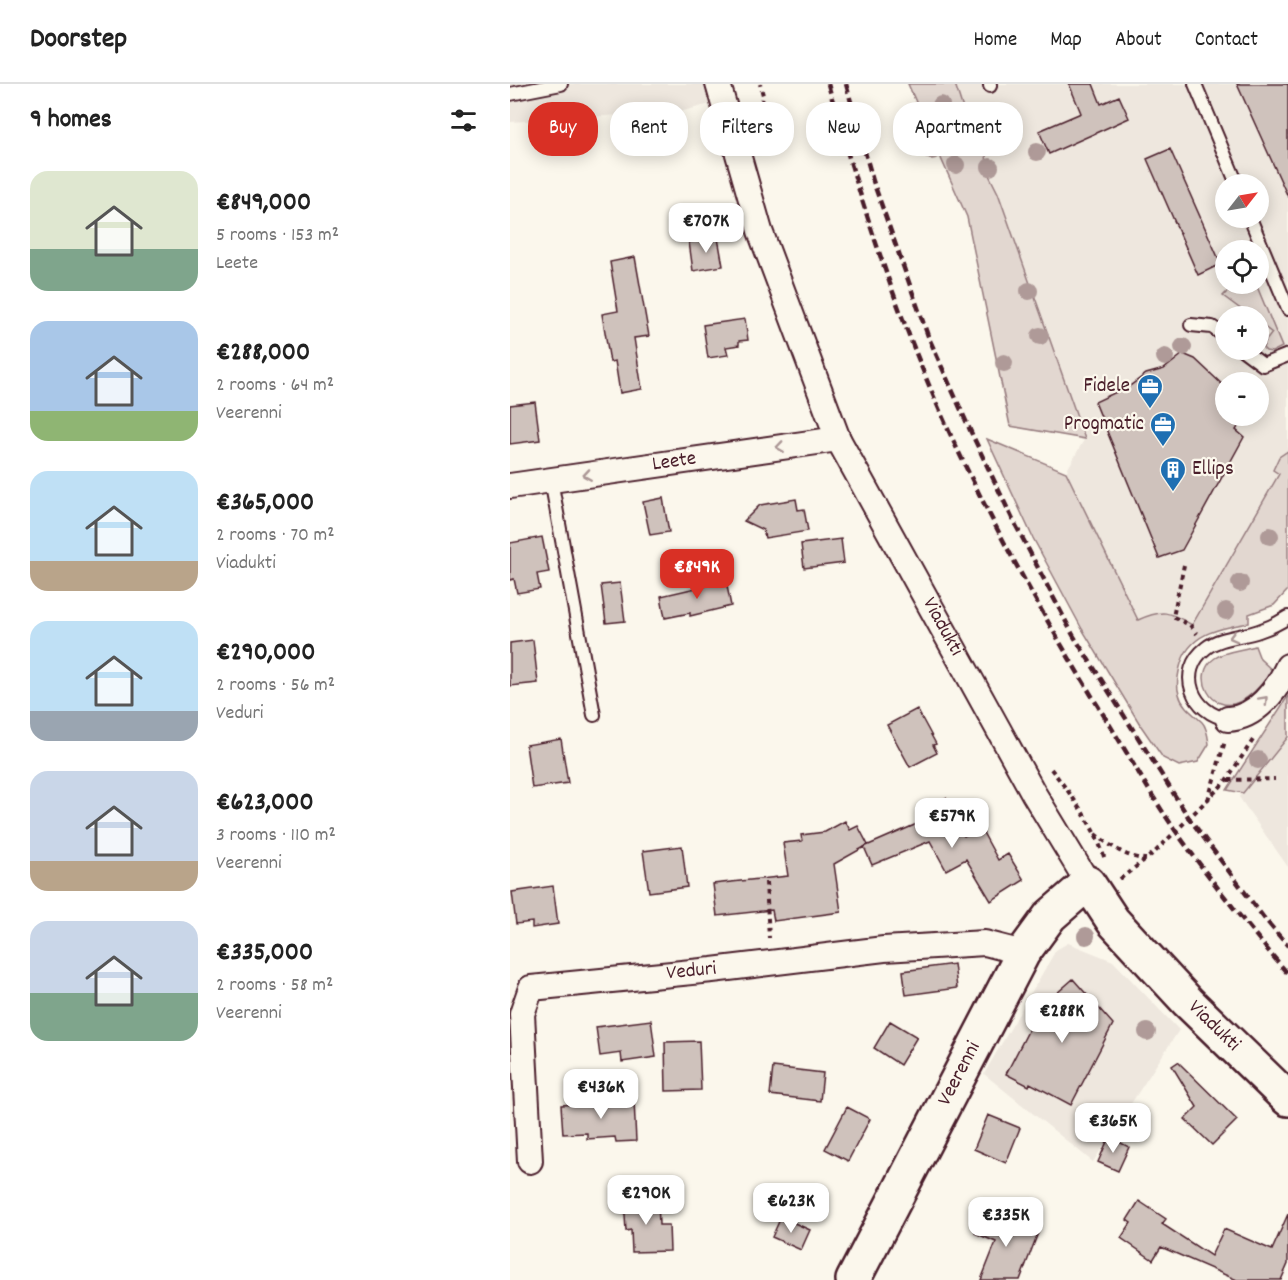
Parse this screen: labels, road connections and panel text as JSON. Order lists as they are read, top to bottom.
{
  "streets": {
    "street": [
      "Leete",
      "Viadukti",
      "Veduri",
      "Veerenni"
    ]
  },
  "crossings": [
    ["Leete", "Viadukti"],
    ["Viadukti", "Veerenni"],
    ["Veduri", "Veerenni"]
  ],
  "one_way": ["Leete"],
  "places": {
    "office": ["Fidele", "Progmatic"],
    "building": ["Ellips"]
  },
  "north": "top right",
  "page": {
    "header": "Doorstep",
    "nav": [
      "Home",
      "Map",
      "About",
      "Contact"
    ],
    "heading": "9 homes",
    "chip": [
      "Buy",
      "Rent",
      "Filters",
      "New",
      "Apartment"
    ],
    "list": [
      {
        "name": "€849,000",
        "note": "5 rooms · 153 m² · Leete"
      },
      {
        "name": "€288,000",
        "note": "2 rooms · 64 m² · Veerenni"
      },
      {
        "name": "€365,000",
        "note": "2 rooms · 70 m² · Viadukti"
      },
      {
        "name": "€290,000",
        "note": "2 rooms · 56 m² · Veduri"
      },
      {
        "name": "€623,000",
        "note": "3 rooms · 110 m² · Veerenni"
      },
      {
        "name": "€335,000",
        "note": "2 rooms · 58 m² · Veerenni"
      }
    ],
    "map_buttons": ["+", "−"],
    "price": [
      "€707K",
      "€849K",
      "€579K",
      "€288K",
      "€436K",
      "€365K",
      "€290K",
      "€623K",
      "€335K"
    ]
  }
}
